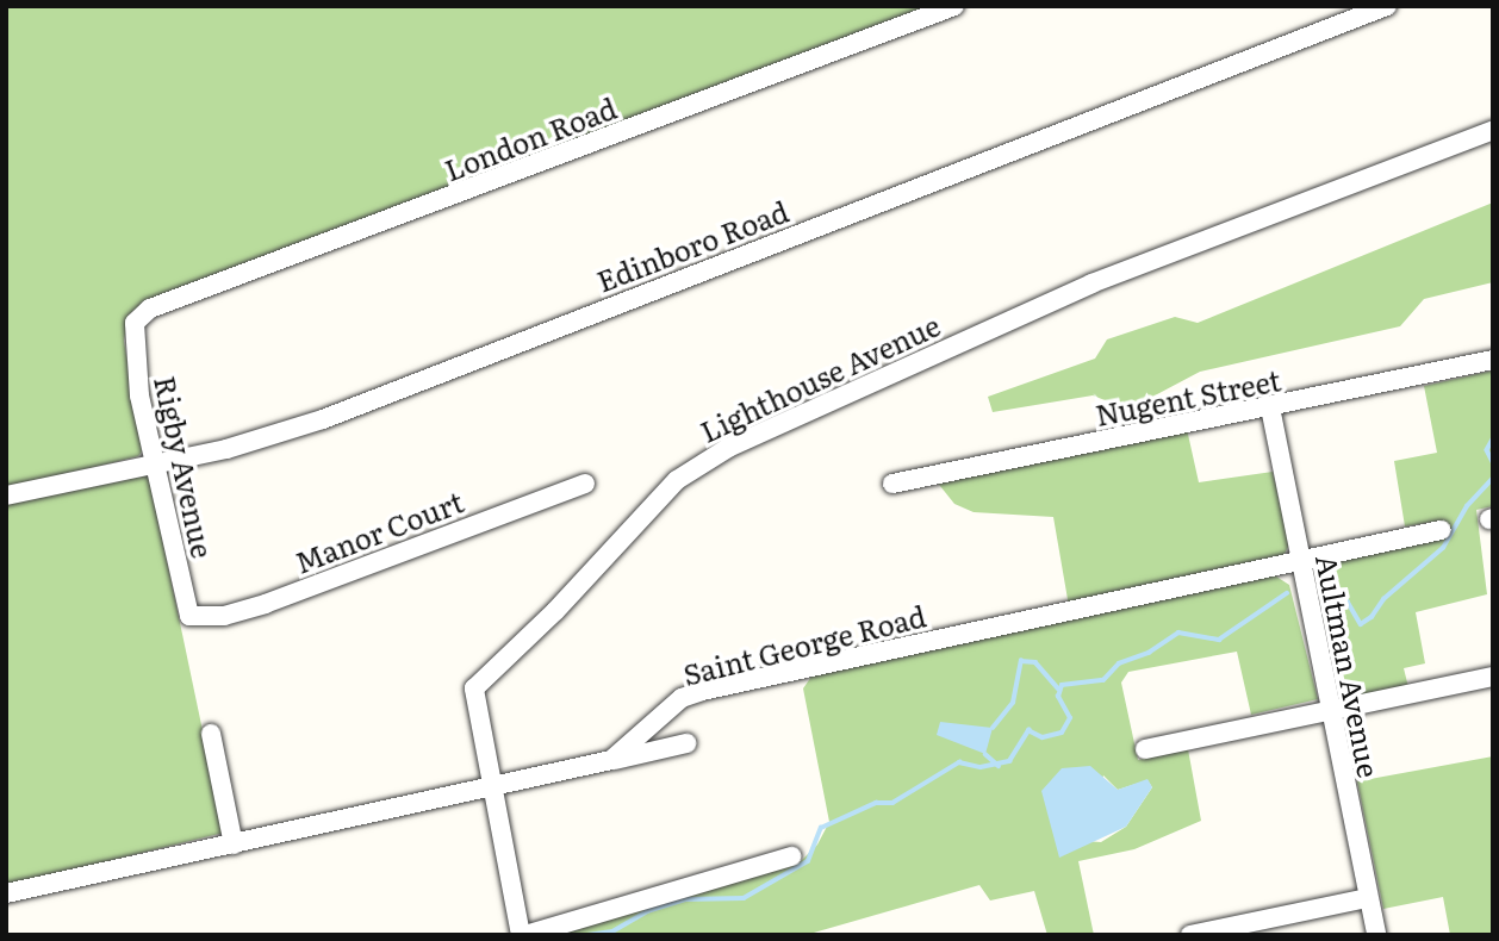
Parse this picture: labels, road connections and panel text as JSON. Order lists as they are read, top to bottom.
{
  "streets": {
    "street": [
      "London Road",
      "Edinboro Road",
      "Lighthouse Avenue",
      "Nugent Street",
      "Rigby Avenue",
      "Manor Court",
      "Saint George Road",
      "Aultman Avenue"
    ]
  },
  "crossings": [
    ["London Road", "Rigby Avenue"],
    ["Edinboro Road", "Rigby Avenue"],
    ["Lighthouse Avenue", "Saint George Road"],
    ["Nugent Street", "Aultman Avenue"],
    ["Rigby Avenue", "Manor Court"],
    ["Saint George Road", "Aultman Avenue"]
  ]
}
